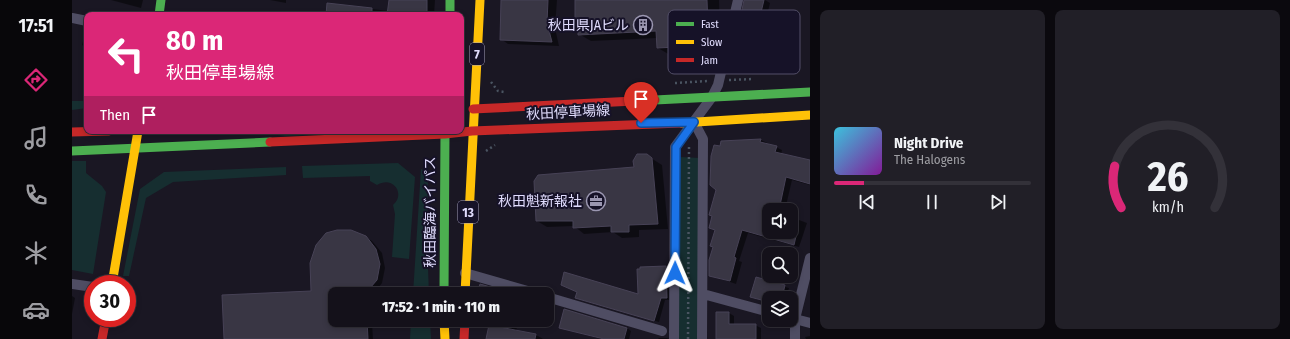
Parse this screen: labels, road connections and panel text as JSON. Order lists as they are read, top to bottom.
{
  "streets": {
    "main road": [
      "7",
      "秋田停車場線",
      "秋田臨海バイパス",
      "13"
    ]
  },
  "crossings": [
    ["7", "秋田停車場線"],
    ["7", "13"],
    ["秋田停車場線", "13"]
  ],
  "places": {
    "building": ["秋田県JAビル"],
    "office": ["秋田魁新報社"]
  },
  "legend": ["Fast", "Slow", "Jam"],
  "page": {
    "tabs": "17:51",
    "turn": ["80 m", "秋田停車場線"],
    "then": "Then",
    "song": ["Night Drive", "The Halogens"],
    "limit": "30",
    "trip": "17:52 · 1 min · 110 m",
    "gauge": ["26", "km/h"]
  }
}
